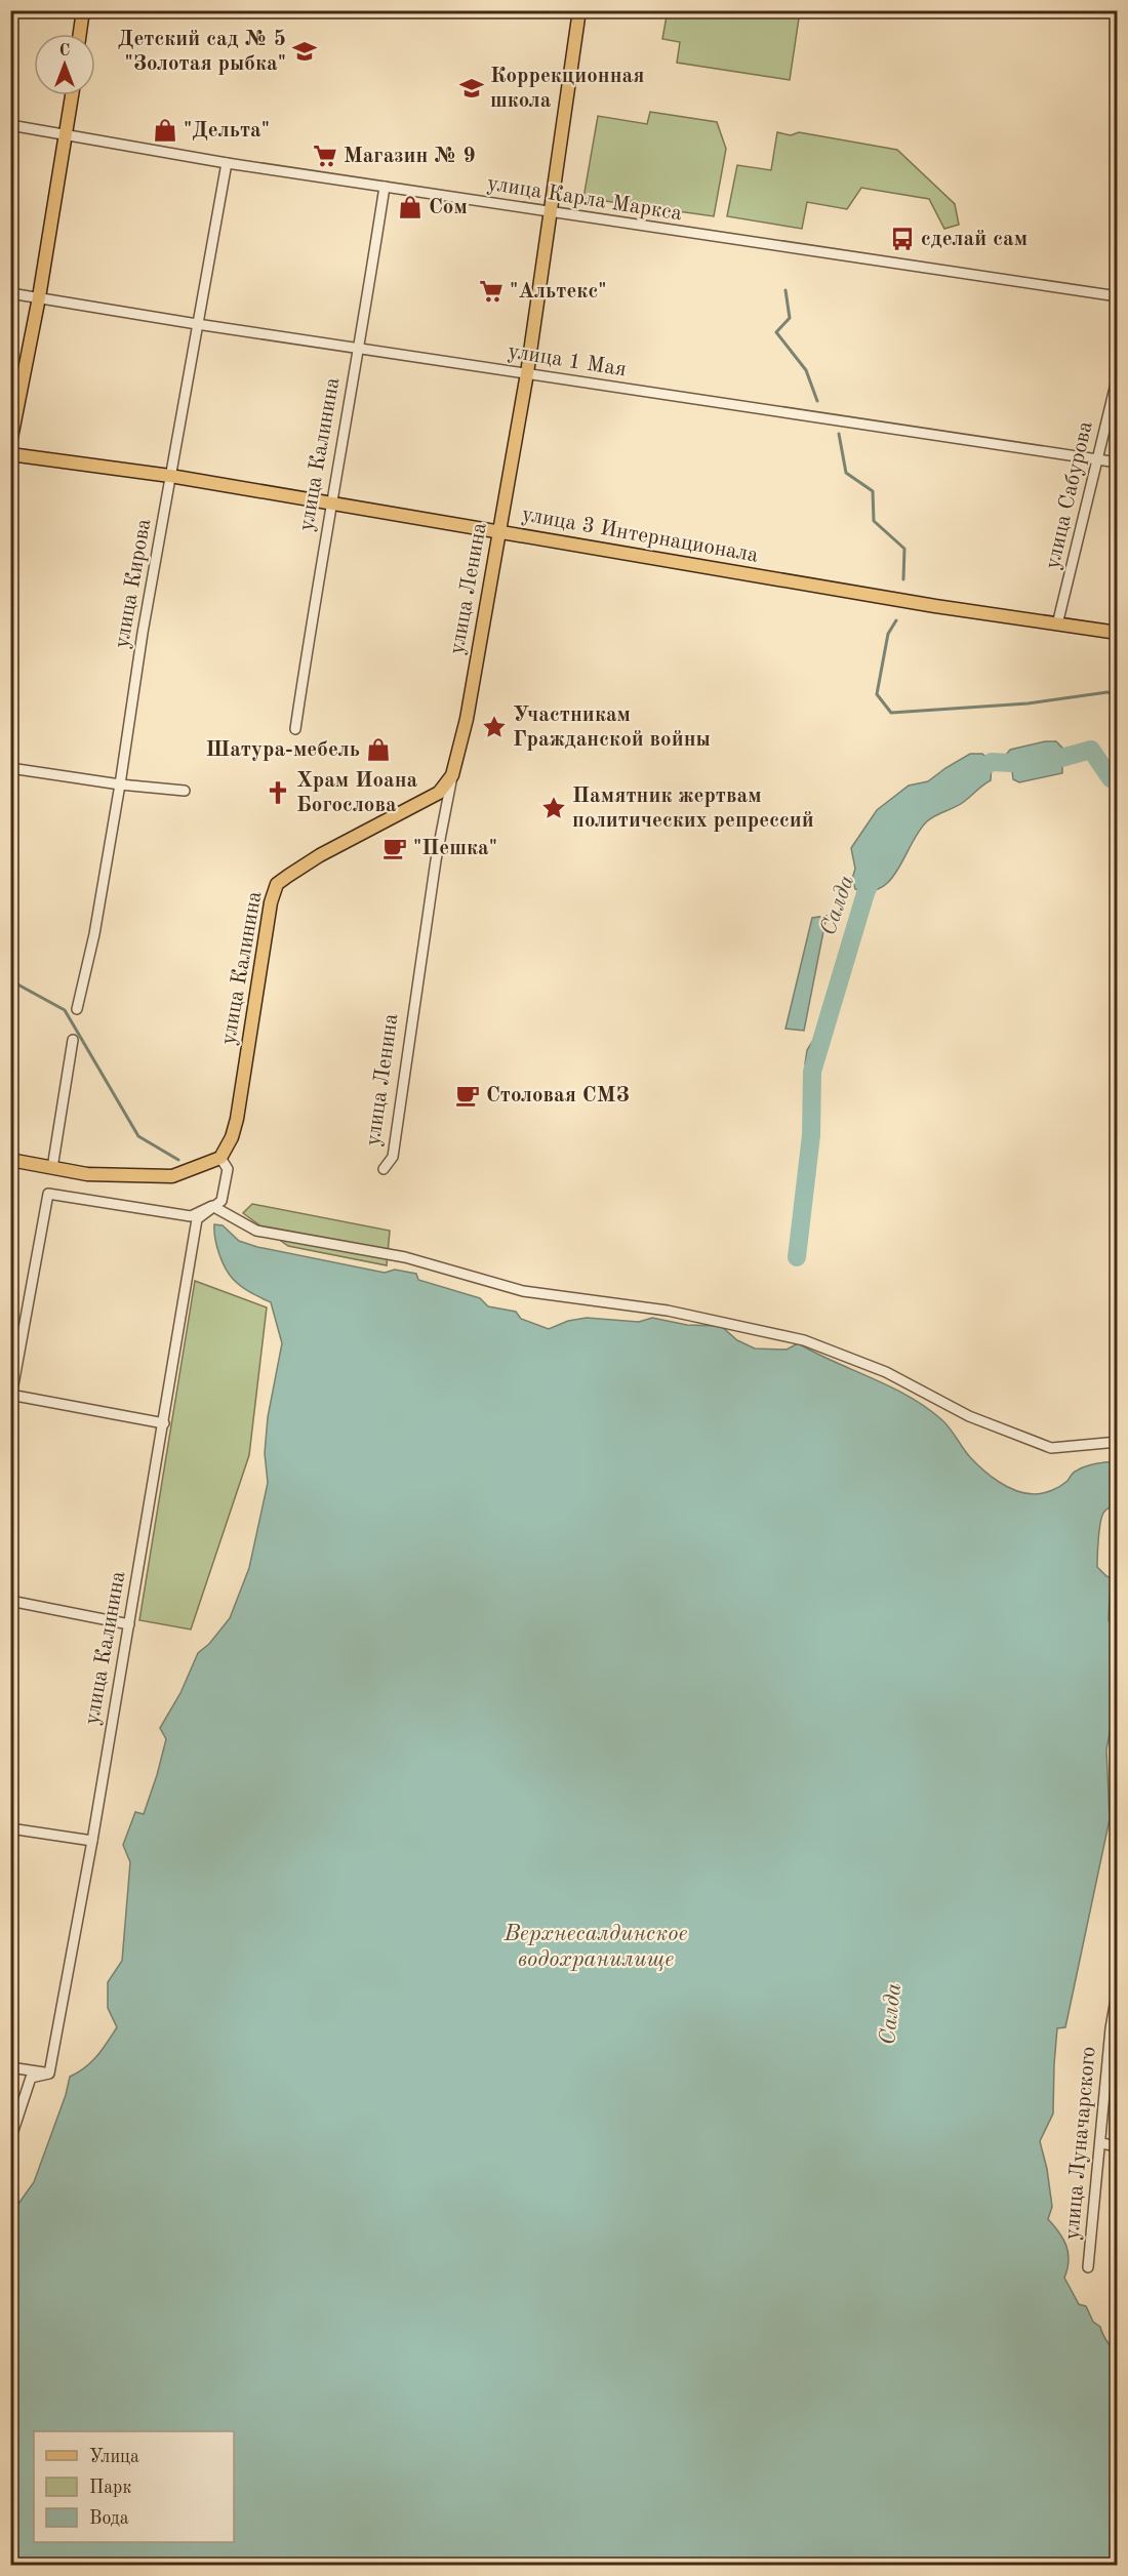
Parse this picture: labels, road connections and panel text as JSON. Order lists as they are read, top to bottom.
{
  "streets": {
    "main road": ["улица Калинина", "улица 3 Интернационала", "улица Ленина"],
    "street": [
      "улица Карла Маркса",
      "улица 1 Мая",
      "улица Сабурова",
      "улица Кирова",
      "улица Луначарского"
    ]
  },
  "crossings": [
    ["улица Карла Маркса", "улица Калинина"],
    ["улица Карла Маркса", "улица Кирова"],
    ["улица Карла Маркса", "улица Ленина"],
    ["улица 1 Мая", "улица Калинина"],
    ["улица 1 Мая", "улица Сабурова"],
    ["улица 1 Мая", "улица Кирова"],
    ["улица 1 Мая", "улица Ленина"],
    ["улица Калинина", "улица 3 Интернационала"],
    ["улица Калинина", "улица Ленина"],
    ["улица Сабурова", "улица 3 Интернационала"],
    ["улица 3 Интернационала", "улица Кирова"],
    ["улица 3 Интернационала", "улица Ленина"]
  ],
  "water": ["Салда", "Верхнесалдинское водохранилище"],
  "places": {
    "school or university": ["Детский сад № 5 \"Золотая рыбка\"", "Коррекционная школа"],
    "shop": ["\"Дельта\"", "Сом", "Шатура-мебель"],
    "supermarket": ["Магазин № 9", "\"Альтекс\""],
    "bus stop": ["сделай сам"],
    "place": ["Участникам Гражданской войны", "Памятник жертвам политических репрессий"],
    "church": ["Храм Иоана Богослова"],
    "cafe": ["\"Пешка\"", "Столовая СМЗ"]
  },
  "legend": ["Улица", "Парк", "Вода"],
  "north": "top"
}
